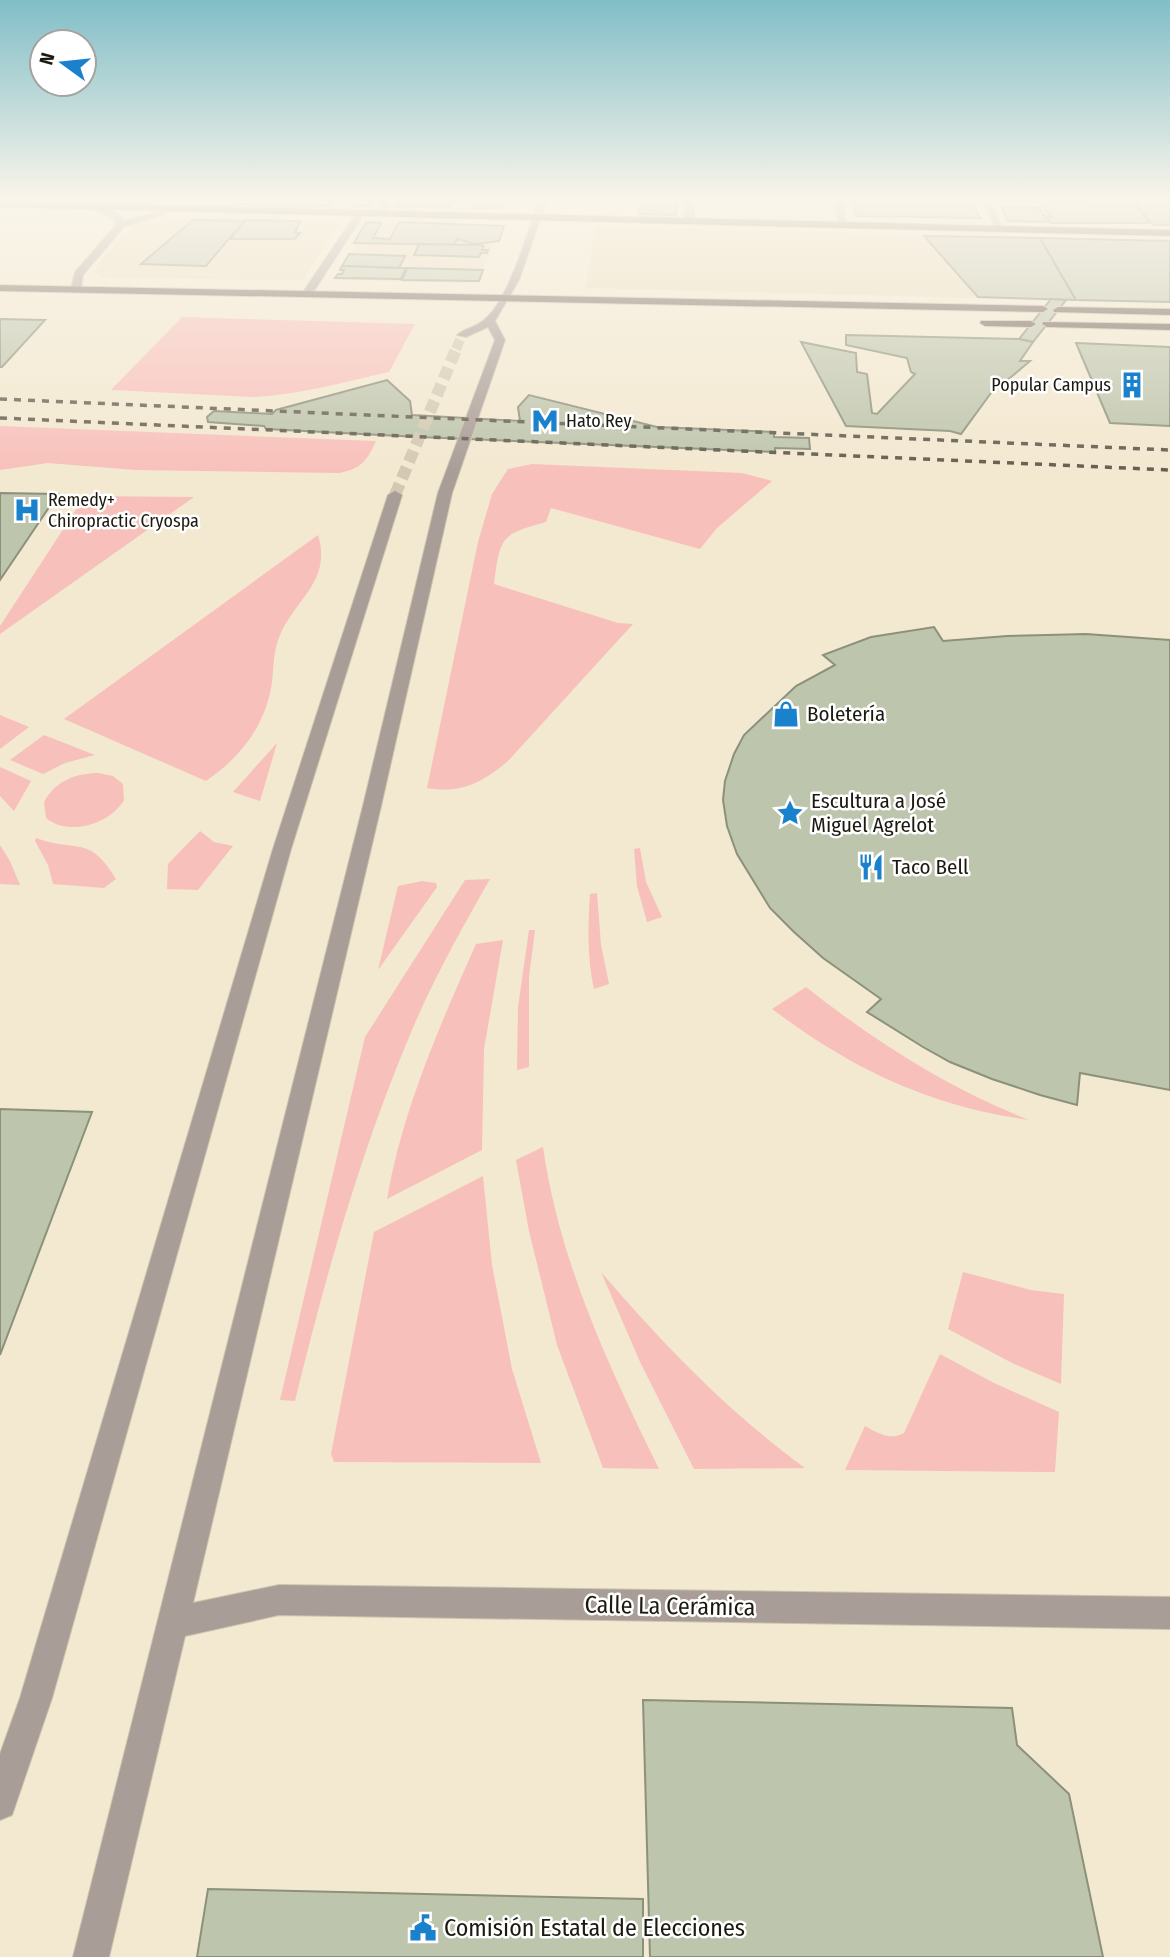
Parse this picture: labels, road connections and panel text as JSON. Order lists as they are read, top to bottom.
{
  "streets": {
    "street": ["Calle La Cerámica"]
  },
  "places": {
    "building": ["Popular Campus"],
    "metro station": ["Hato Rey"],
    "hospital": ["Remedy+ Chiropractic Cryospa"],
    "shop": ["Boletería"],
    "place": ["Escultura a José Miguel Agrelot"],
    "restaurant": ["Taco Bell"],
    "public building": ["Comisión Estatal de Elecciones"]
  },
  "north": "left"
}
